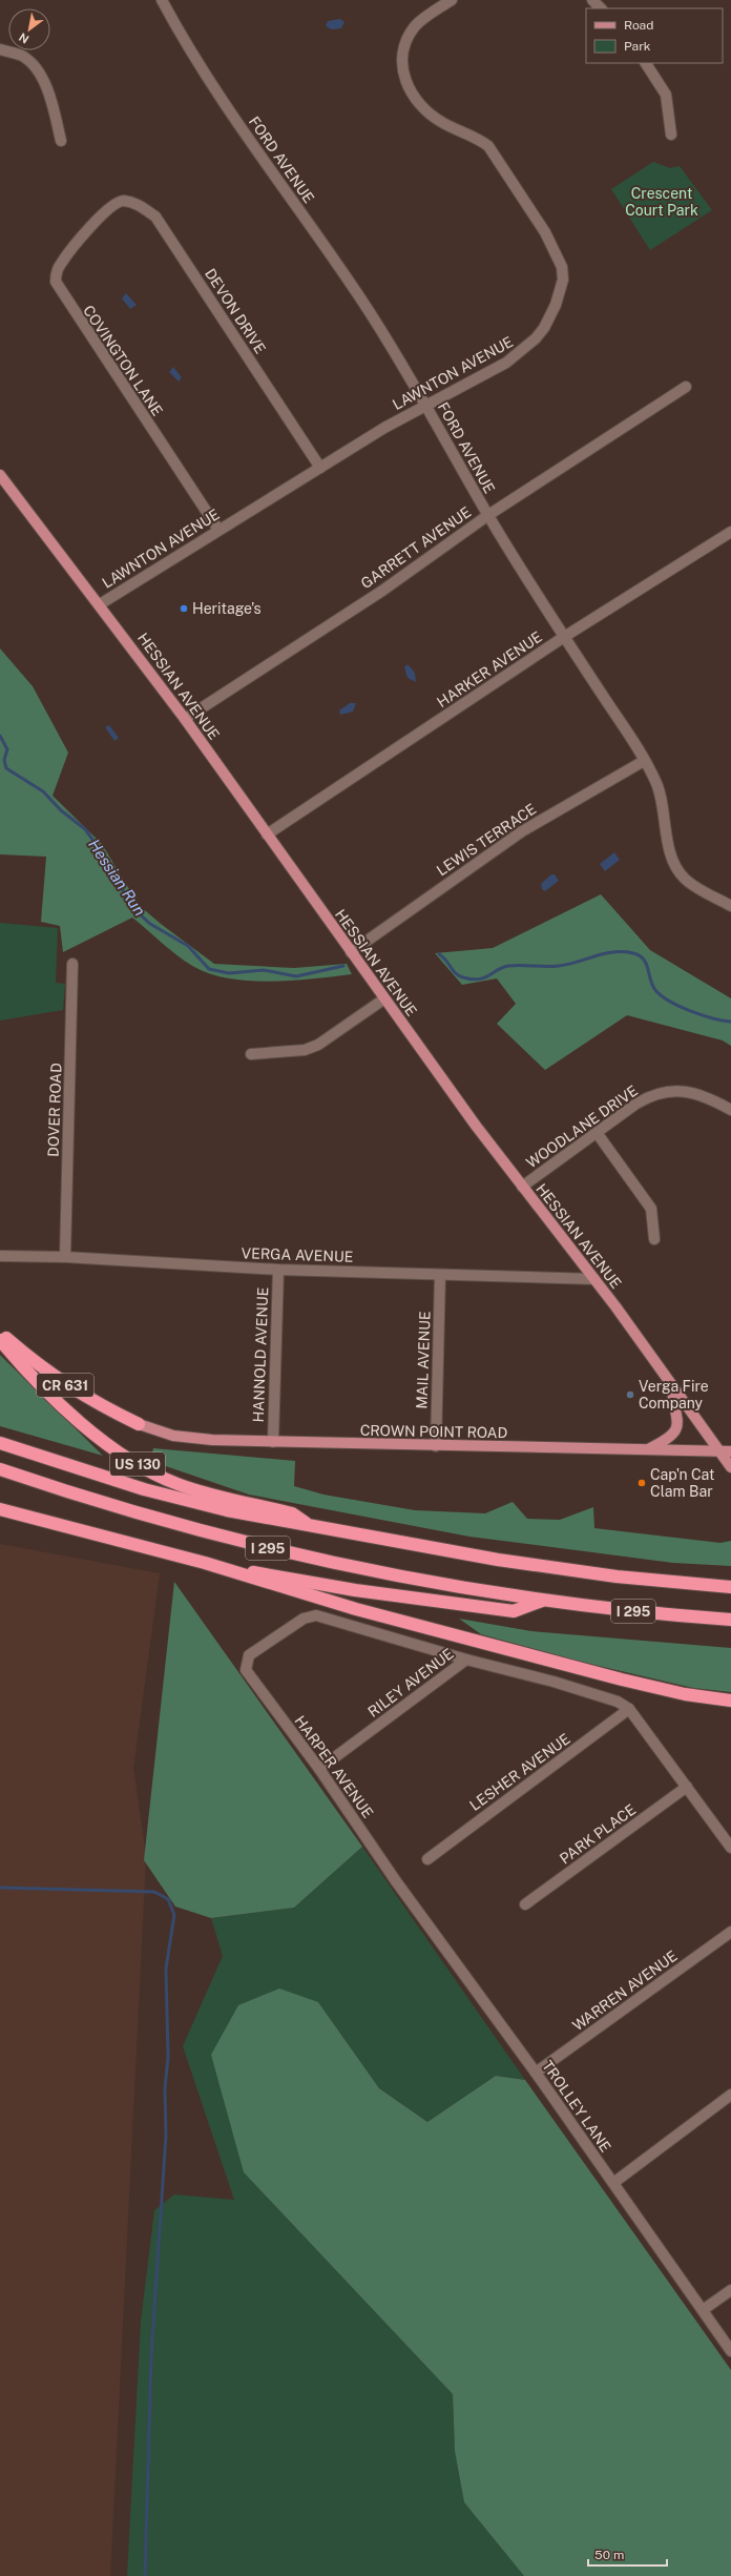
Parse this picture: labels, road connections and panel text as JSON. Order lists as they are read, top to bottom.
{
  "streets": {
    "highway": ["CR 631", "US 130", "I 295"],
    "main road": ["HESSIAN AVENUE", "CROWN POINT ROAD"],
    "street": [
      "FORD AVENUE",
      "DEVON DRIVE",
      "COVINGTON LANE",
      "LAWNTON AVENUE",
      "GARRETT AVENUE",
      "HARKER AVENUE",
      "LEWIS TERRACE",
      "DOVER ROAD",
      "WOODLANE DRIVE",
      "VERGA AVENUE",
      "HANNOLD AVENUE",
      "MAIL AVENUE",
      "RILEY AVENUE",
      "HARPER AVENUE",
      "LESHER AVENUE",
      "PARK PLACE",
      "WARREN AVENUE",
      "TROLLEY LANE"
    ]
  },
  "crossings": [
    ["FORD AVENUE", "LAWNTON AVENUE"],
    ["FORD AVENUE", "GARRETT AVENUE"],
    ["FORD AVENUE", "HARKER AVENUE"],
    ["FORD AVENUE", "LEWIS TERRACE"],
    ["DEVON DRIVE", "COVINGTON LANE"],
    ["DEVON DRIVE", "LAWNTON AVENUE"],
    ["COVINGTON LANE", "LAWNTON AVENUE"],
    ["LAWNTON AVENUE", "HESSIAN AVENUE"],
    ["GARRETT AVENUE", "HESSIAN AVENUE"],
    ["HARKER AVENUE", "HESSIAN AVENUE"],
    ["HESSIAN AVENUE", "LEWIS TERRACE"],
    ["HESSIAN AVENUE", "WOODLANE DRIVE"],
    ["HESSIAN AVENUE", "VERGA AVENUE"],
    ["HESSIAN AVENUE", "CROWN POINT ROAD"],
    ["DOVER ROAD", "VERGA AVENUE"],
    ["VERGA AVENUE", "HANNOLD AVENUE"],
    ["VERGA AVENUE", "MAIL AVENUE"],
    ["HANNOLD AVENUE", "CROWN POINT ROAD"],
    ["MAIL AVENUE", "CROWN POINT ROAD"],
    ["CR 631", "CROWN POINT ROAD"],
    ["US 130", "I 295"],
    ["RILEY AVENUE", "HARPER AVENUE"],
    ["RILEY AVENUE", "LESHER AVENUE"],
    ["HARPER AVENUE", "TROLLEY LANE"],
    ["WARREN AVENUE", "TROLLEY LANE"]
  ],
  "water": ["Hessian Run"],
  "parks": ["Crescent Court Park"],
  "places": ["Heritage's", "Verga Fire Company", "Cap'n Cat Clam Bar"],
  "legend": ["Road", "Park"],
  "scale_bar": "50 m",
  "north": "bottom left"
}
